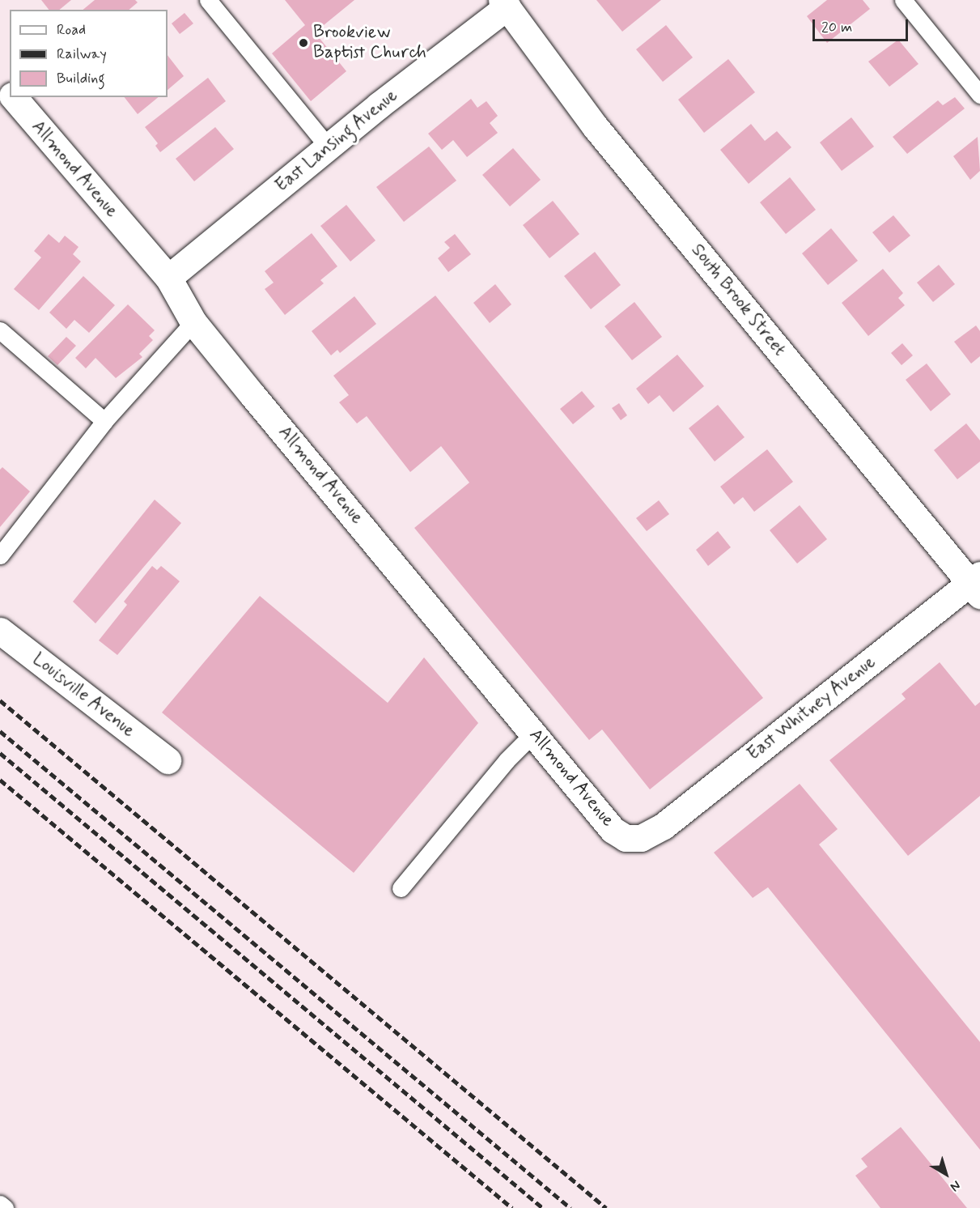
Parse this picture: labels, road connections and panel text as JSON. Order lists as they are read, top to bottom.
{
  "streets": {
    "street": [
      "East Lansing Avenue",
      "Allmond Avenue",
      "South Brook Street",
      "Louisville Avenue",
      "East Whitney Avenue"
    ]
  },
  "crossings": [
    ["East Lansing Avenue", "Allmond Avenue"],
    ["East Lansing Avenue", "South Brook Street"],
    ["Allmond Avenue", "East Whitney Avenue"],
    ["South Brook Street", "East Whitney Avenue"]
  ],
  "places": ["Brookview Baptist Church"],
  "legend": ["Road", "Railway", "Building"],
  "scale_bar": "20 m",
  "north": "bottom right"
}
